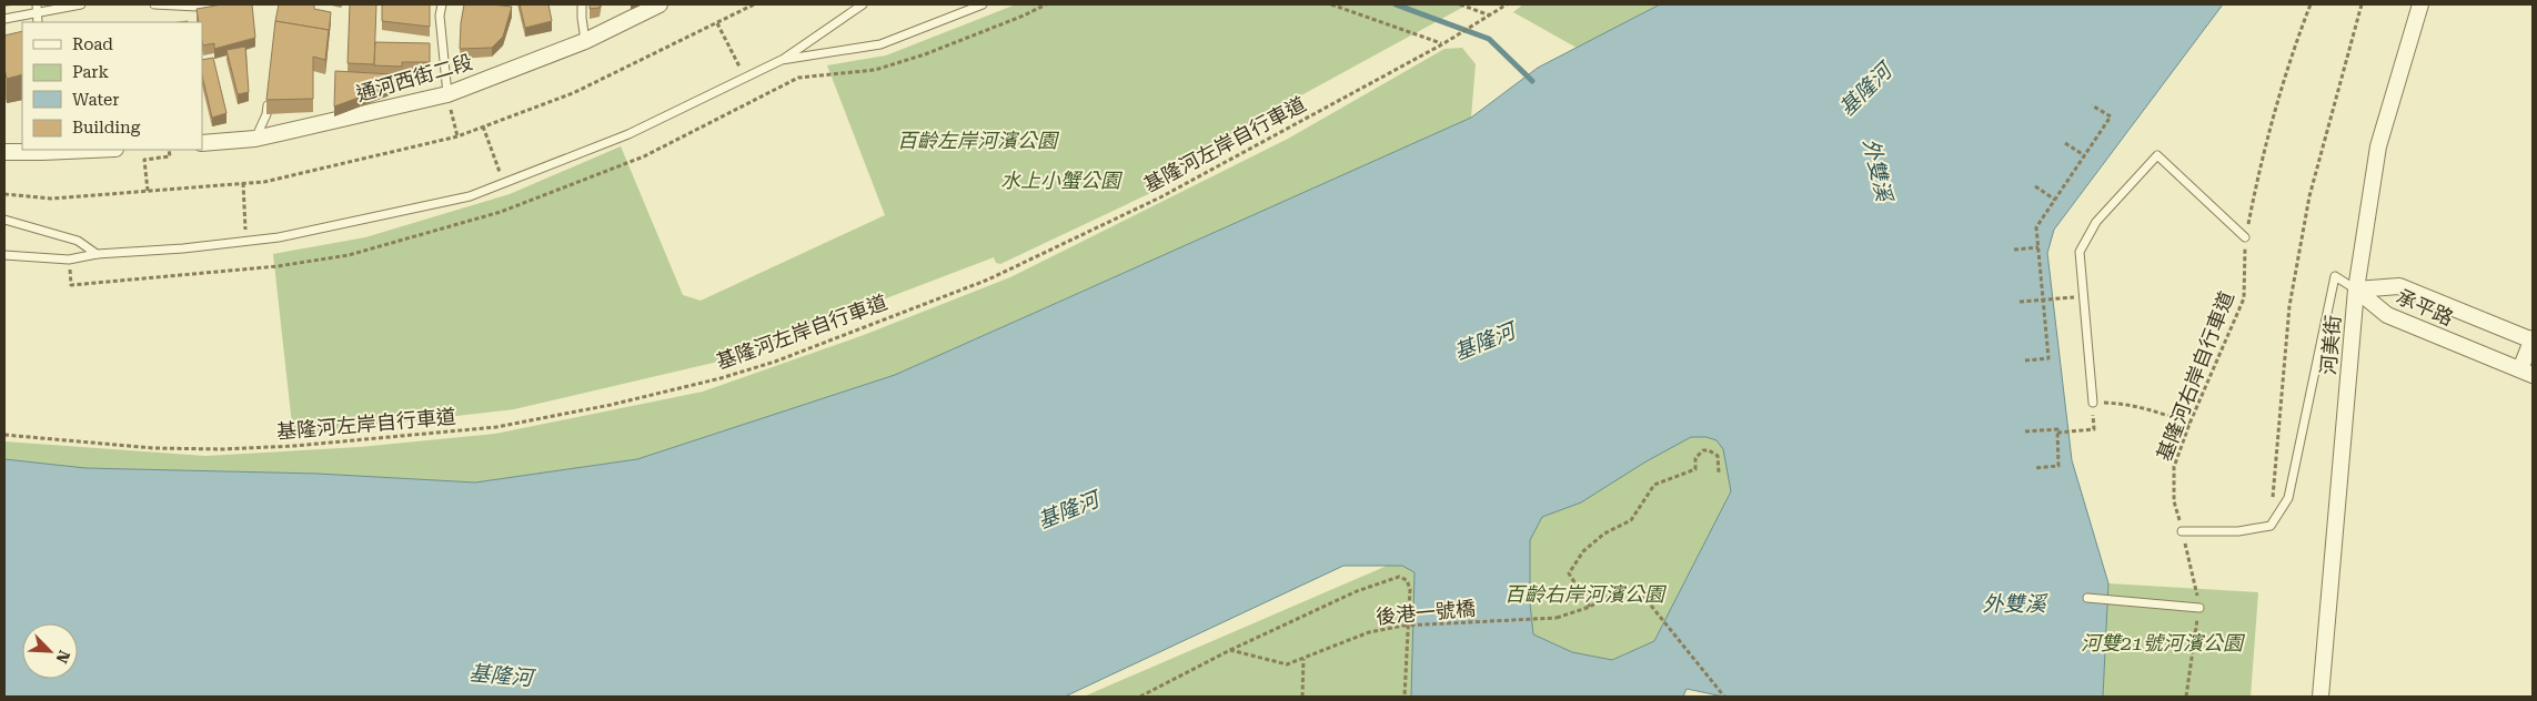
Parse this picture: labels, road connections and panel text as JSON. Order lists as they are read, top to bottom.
{
  "streets": {
    "street": ["通河西街二段", "承平路", "河美街"],
    "path": ["基隆河左岸自行車道", "基隆河右岸自行車道", "後港一號橋"]
  },
  "crossings": [
    ["承平路", "河美街"]
  ],
  "water": ["基隆河", "外雙溪"],
  "parks": [
    "百齡左岸河濱公園",
    "水上小蟹公園",
    "百齡右岸河濱公園",
    "河雙21號河濱公園"
  ],
  "legend": [
    "Road",
    "Park",
    "Water",
    "Building"
  ],
  "north": "bottom right"
}
